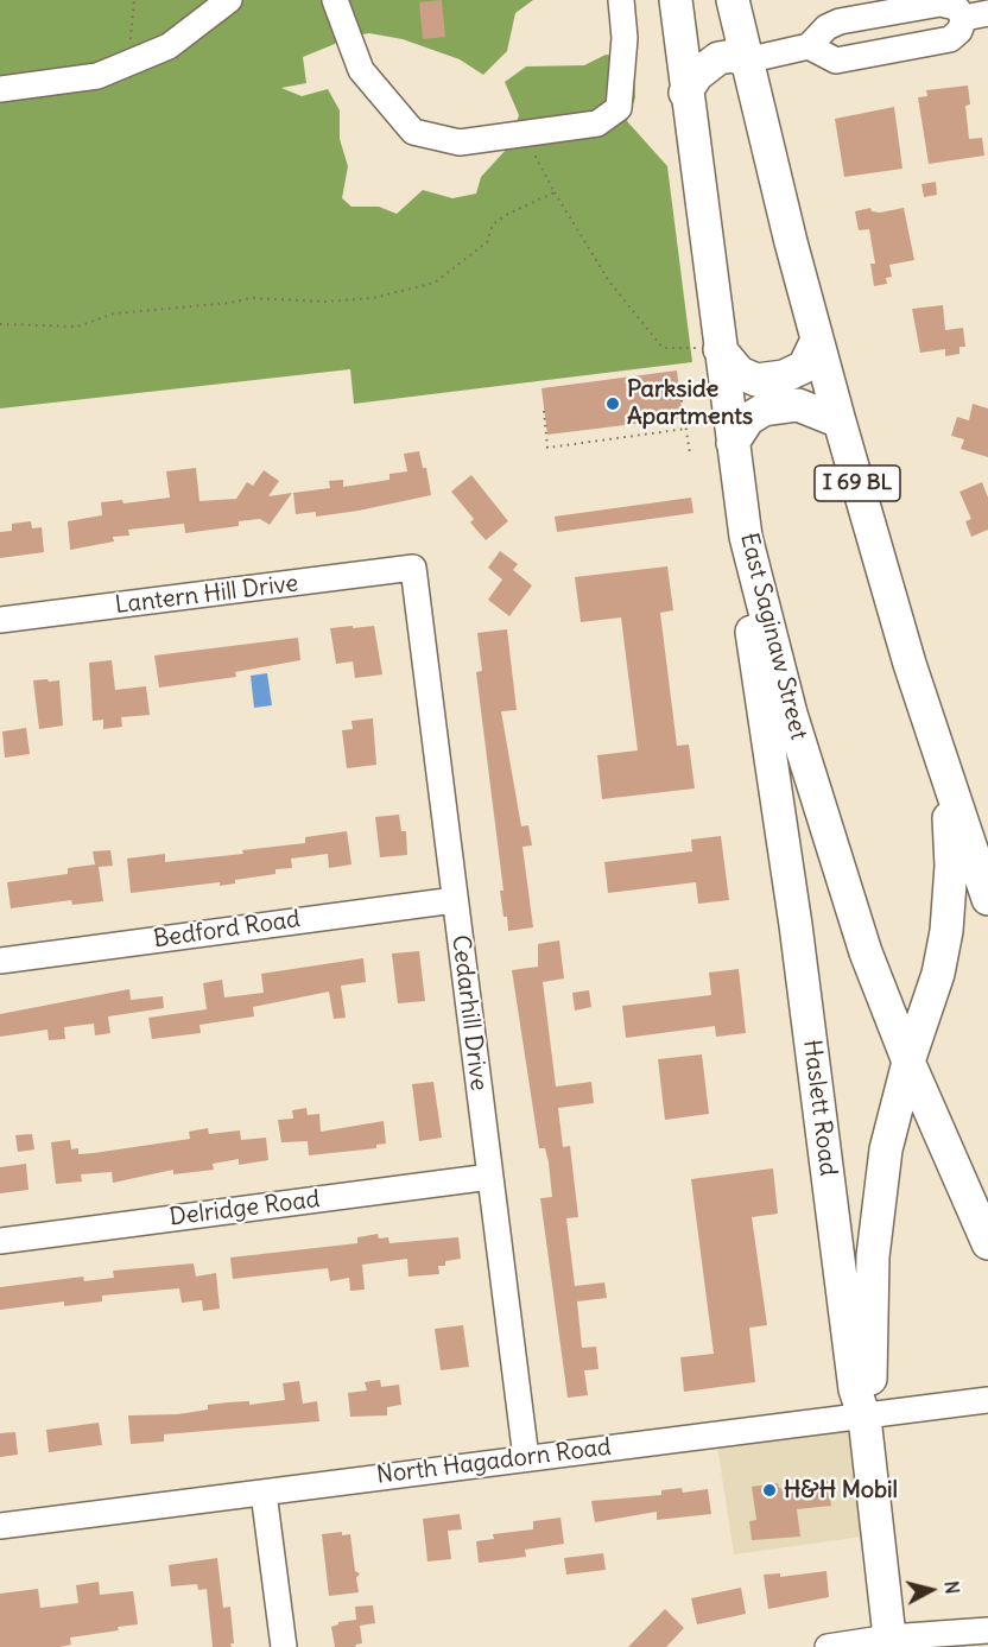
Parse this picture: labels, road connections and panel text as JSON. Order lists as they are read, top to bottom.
{
  "streets": {
    "main road": ["I 69 BL", "East Saginaw Street", "Haslett Road"],
    "street": [
      "Lantern Hill Drive",
      "Bedford Road",
      "Cedarhill Drive",
      "Delridge Road",
      "North Hagadorn Road"
    ]
  },
  "crossings": [
    ["Lantern Hill Drive", "Cedarhill Drive"],
    ["East Saginaw Street", "Haslett Road"],
    ["Bedford Road", "Cedarhill Drive"],
    ["Cedarhill Drive", "Delridge Road"],
    ["Cedarhill Drive", "North Hagadorn Road"],
    ["Haslett Road", "North Hagadorn Road"]
  ],
  "places": ["Parkside Apartments", "H&H Mobil"],
  "north": "right"
}
